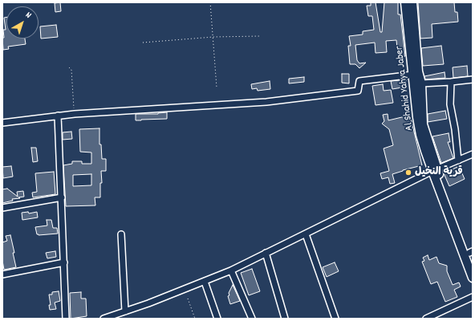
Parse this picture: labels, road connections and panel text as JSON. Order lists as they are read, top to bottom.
{
  "streets": {
    "street": ["Al Shahid Yahya Jaber"]
  },
  "places": ["قرية النخيل"],
  "north": "top right"
}
